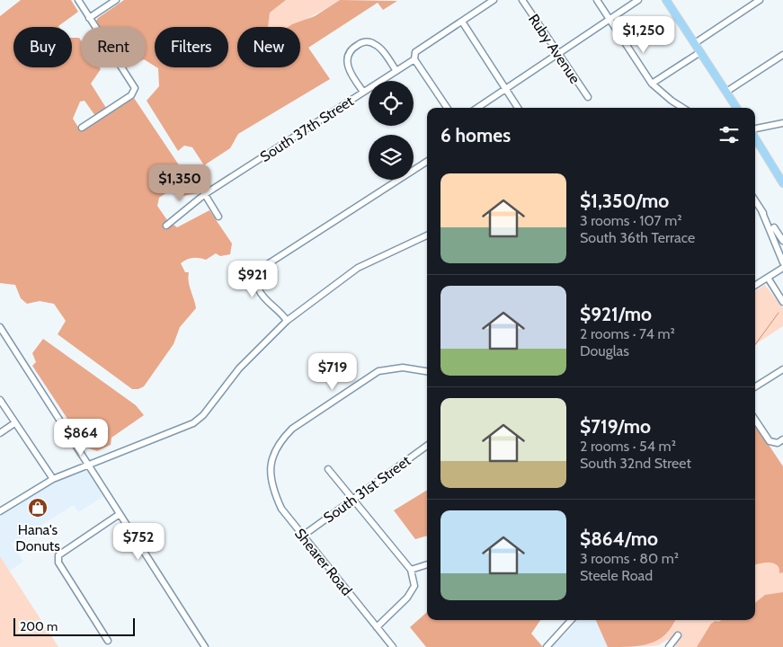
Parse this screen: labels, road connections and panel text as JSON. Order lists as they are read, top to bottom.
{
  "streets": {
    "street": [
      "Ruby Avenue",
      "South 37th Street",
      "South 31st Street",
      "Shearer Road"
    ]
  },
  "crossings": [
    ["South 31st Street", "Shearer Road"]
  ],
  "places": {
    "shop": ["Hana's Donuts"]
  },
  "scale_bar": "200 m",
  "page": {
    "price": [
      "$1,250",
      "$1,350",
      "$921",
      "$719",
      "$864",
      "$752"
    ],
    "chip": [
      "Buy",
      "Rent",
      "Filters",
      "New"
    ],
    "heading": "6 homes",
    "list": [
      {
        "name": "$1,350/mo",
        "note": "3 rooms · 107 m² · South 36th Terrace"
      },
      {
        "name": "$921/mo",
        "note": "2 rooms · 74 m² · Douglas"
      },
      {
        "name": "$719/mo",
        "note": "2 rooms · 54 m² · South 32nd Street"
      },
      {
        "name": "$864/mo",
        "note": "3 rooms · 80 m² · Steele Road"
      }
    ],
    "scale": "200 m"
  }
}
